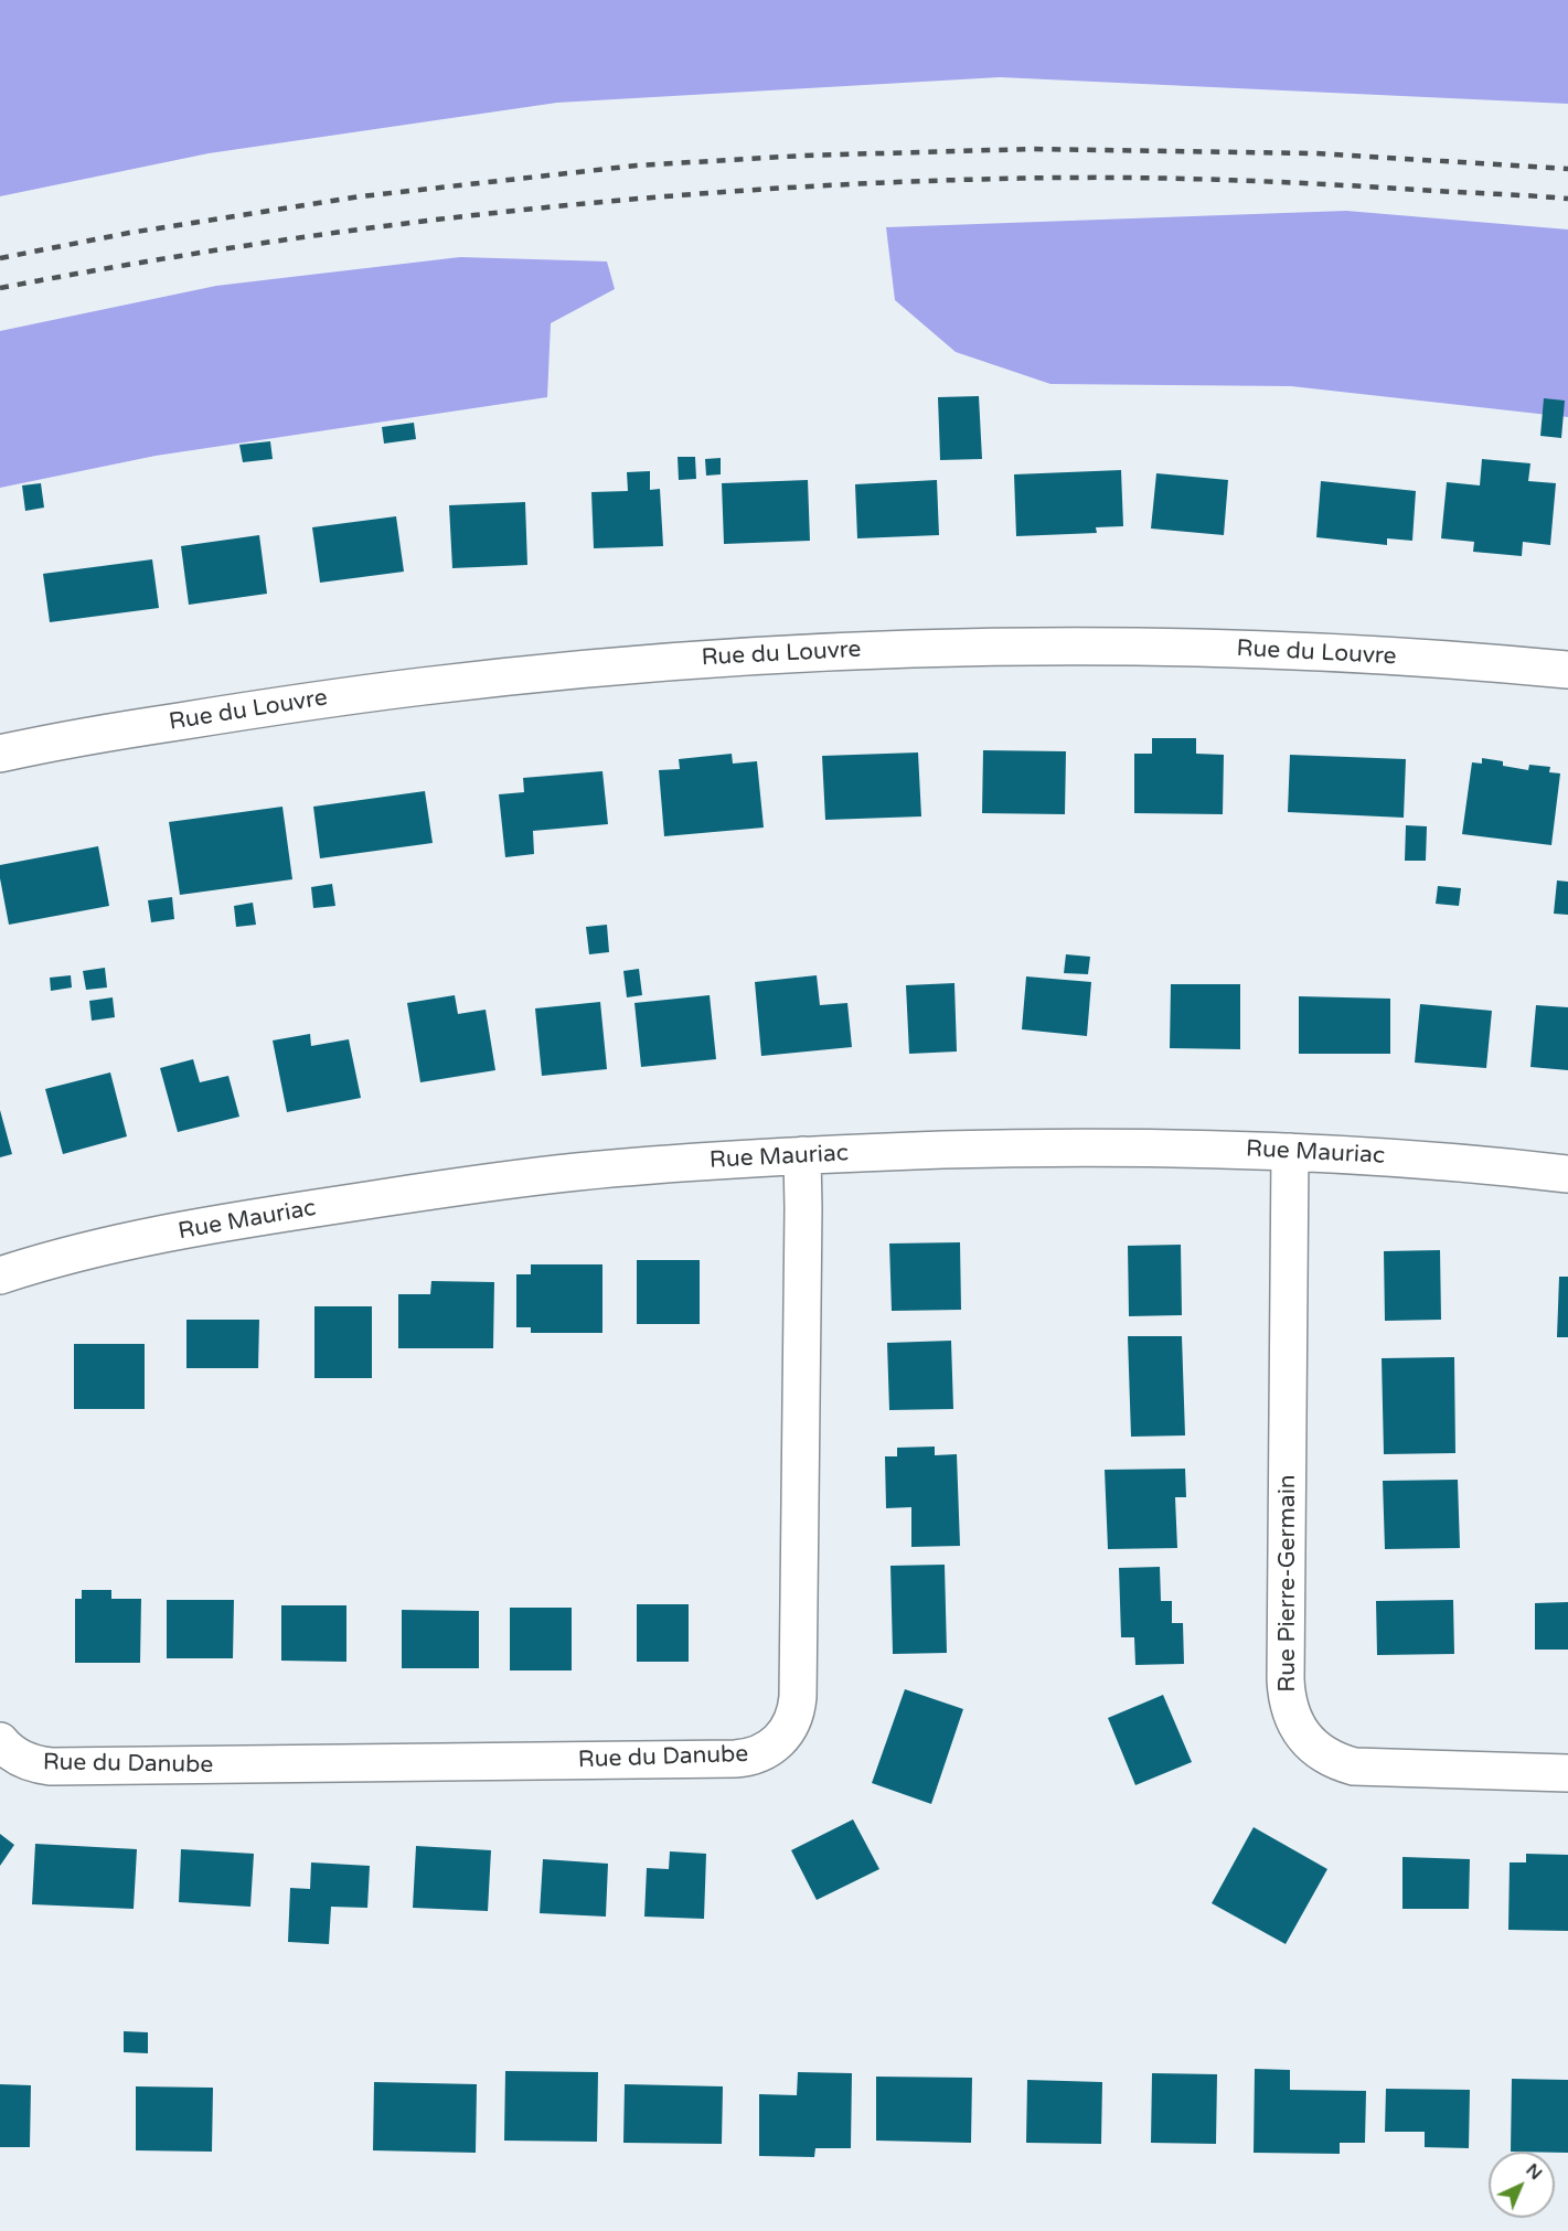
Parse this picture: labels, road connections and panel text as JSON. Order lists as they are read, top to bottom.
{
  "streets": {
    "street": [
      "Rue du Louvre",
      "Rue Mauriac",
      "Rue Pierre-Germain",
      "Rue du Danube"
    ]
  },
  "crossings": [
    ["Rue Mauriac", "Rue Pierre-Germain"],
    ["Rue Mauriac", "Rue du Danube"]
  ],
  "north": "top right"
}
